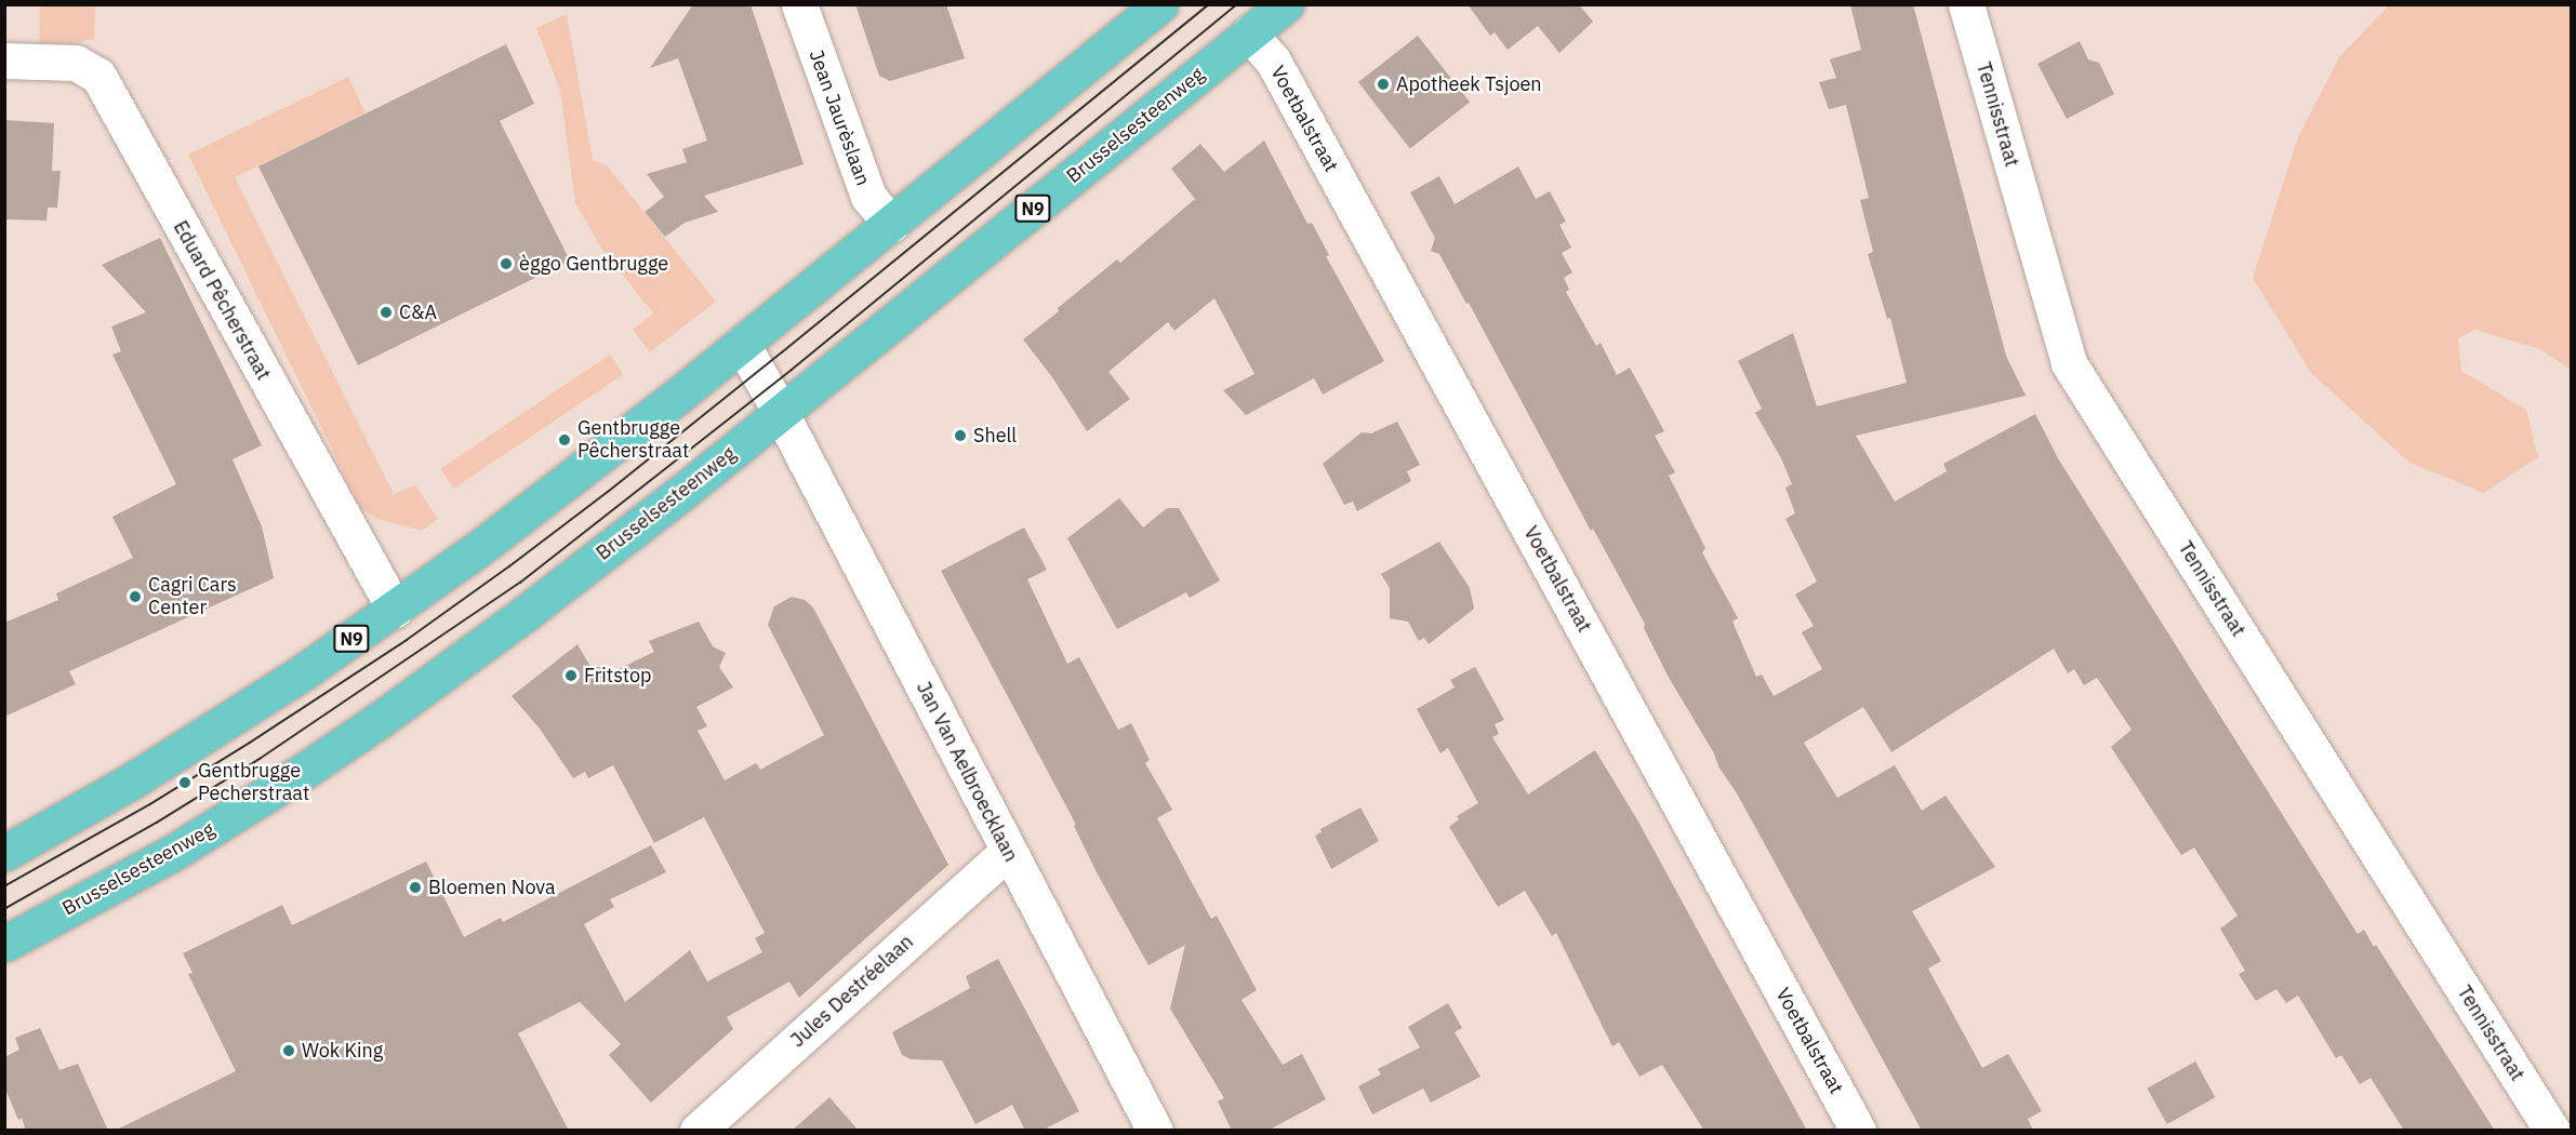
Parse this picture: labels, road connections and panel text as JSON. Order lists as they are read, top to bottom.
{
  "streets": {
    "main road": ["Brusselsesteenweg", "N9"],
    "street": [
      "Tennisstraat",
      "Jean Jaurèslaan",
      "Voetbalstraat",
      "Eduard Pêcherstraat",
      "Jan Van Aelbroecklaan",
      "Jules Destréelaan"
    ]
  },
  "crossings": [
    ["Jean Jaurèslaan", "N9"],
    ["Voetbalstraat", "Brusselsesteenweg"],
    ["Brusselsesteenweg", "Jan Van Aelbroecklaan"],
    ["N9", "Eduard Pêcherstraat"],
    ["N9", "Jan Van Aelbroecklaan"],
    ["Jan Van Aelbroecklaan", "Jules Destréelaan"]
  ],
  "places": [
    "Apotheek Tsjoen",
    "èggo Gentbrugge",
    "C&A",
    "Shell",
    "Gentbrugge Pêcherstraat",
    "Cagri Cars Center",
    "Fritstop",
    "Gentbrugge Pecherstraat",
    "Bloemen Nova",
    "Wok King"
  ]
}
